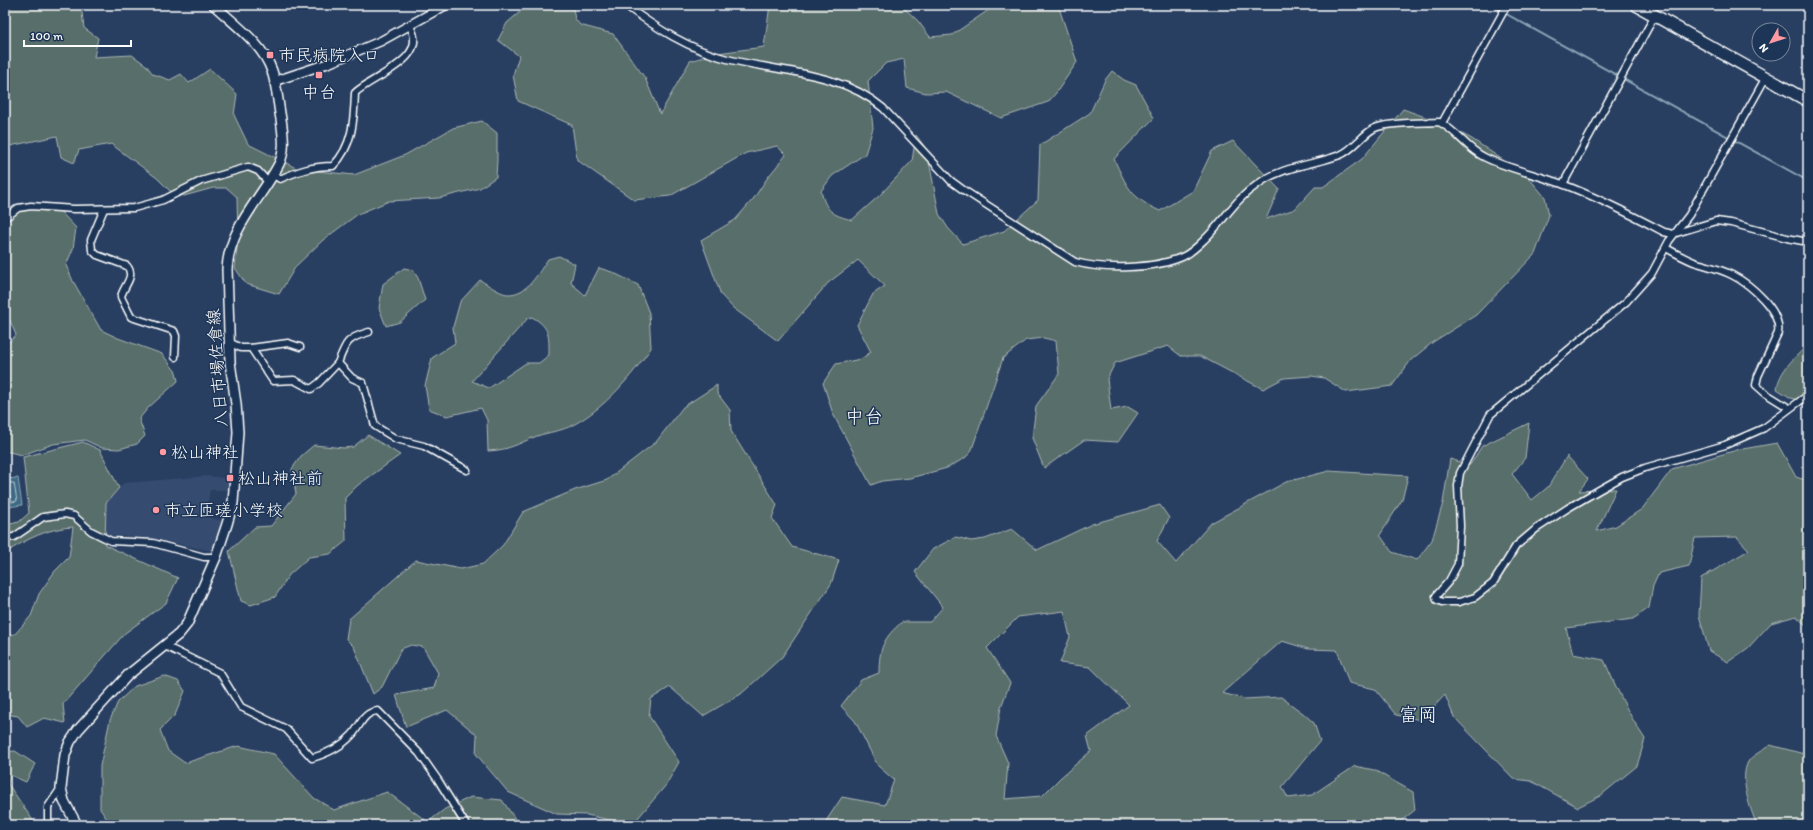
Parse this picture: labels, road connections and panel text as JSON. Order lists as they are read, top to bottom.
{
  "streets": {
    "main road": ["八日市場佐倉線"]
  },
  "districts": ["中台", "富岡"],
  "places": {
    "transit": ["市民病院入ロ", "中台", "松山神社前"],
    "other": ["松山神社", "市立匝瑳小学校"]
  },
  "scale_bar": "100 m",
  "north": "bottom left"
}
